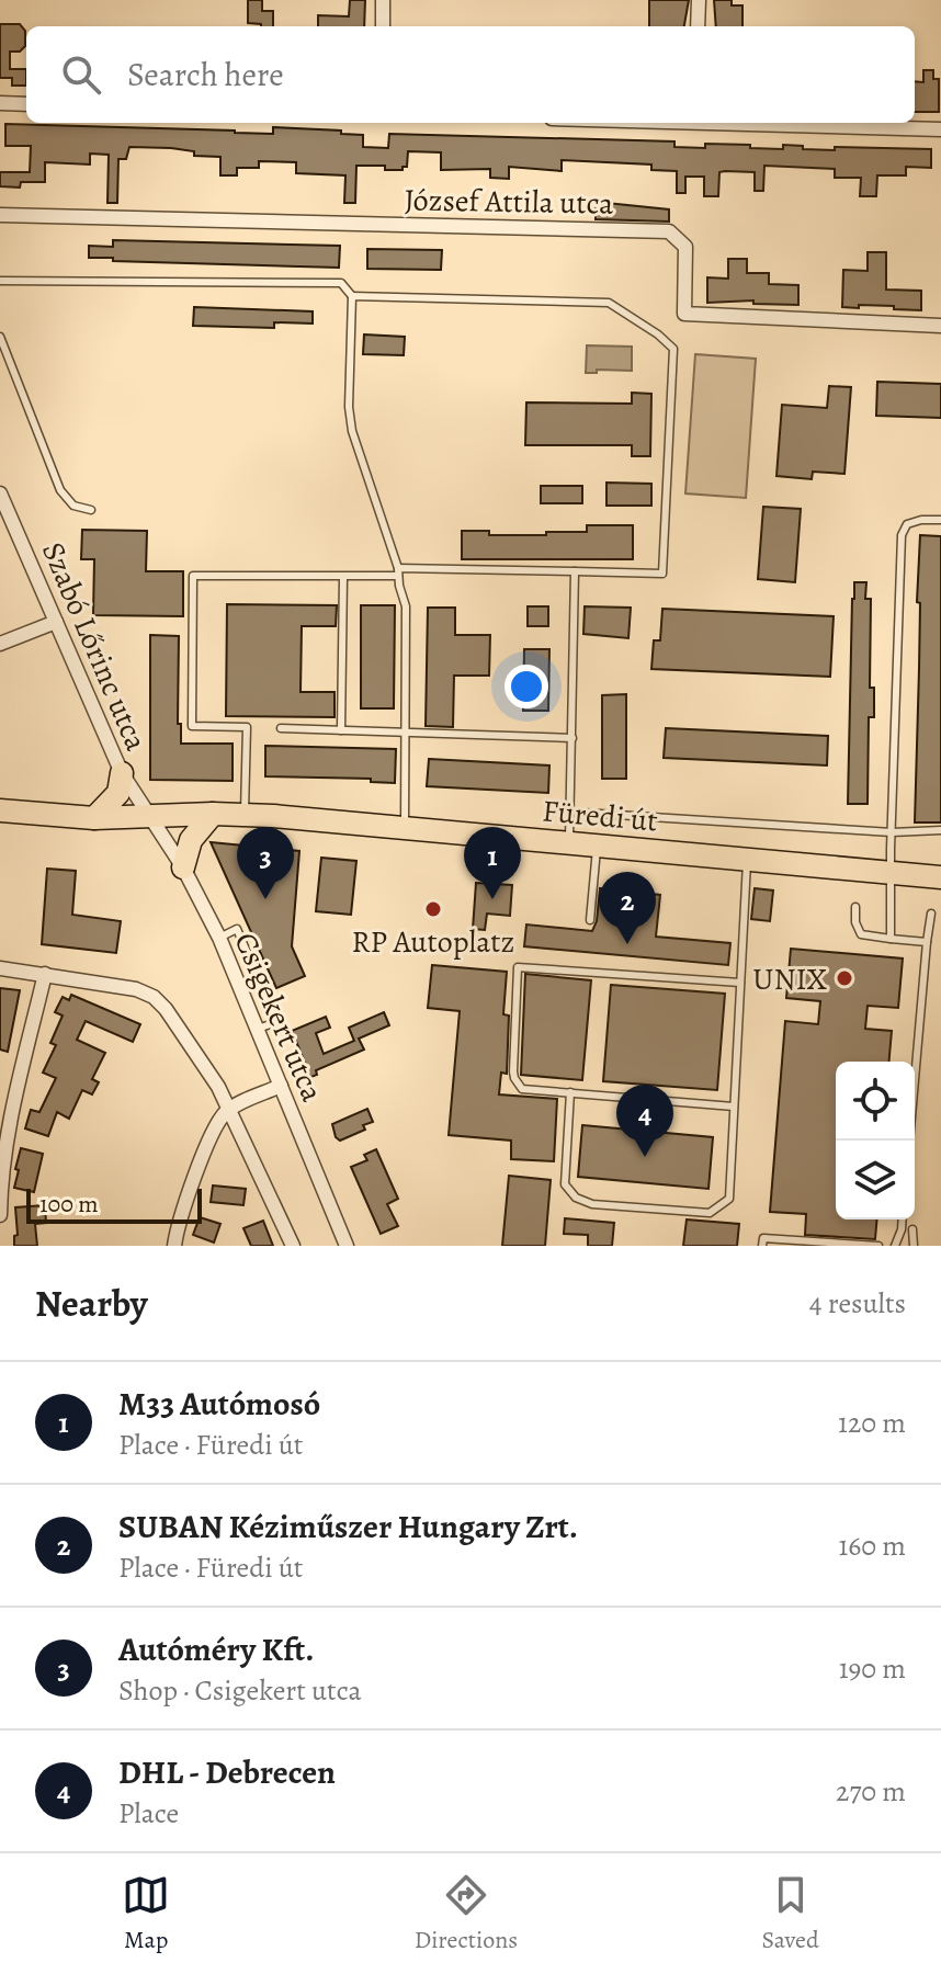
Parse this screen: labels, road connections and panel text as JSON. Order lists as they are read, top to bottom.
{
  "streets": {
    "main road": ["Füredi út"],
    "street": ["József Attila utca", "Szabó Lőrinc utca", "Csigekert utca"]
  },
  "crossings": [
    ["Szabó Lőrinc utca", "Füredi út"],
    ["Szabó Lőrinc utca", "Csigekert utca"],
    ["Füredi út", "Csigekert utca"]
  ],
  "places": ["RP Autoplatz", "UNIX"],
  "scale_bar": "100 m",
  "page": {
    "search": "Search here",
    "pins": [
      "1",
      "3",
      "2",
      "4"
    ],
    "scale": "100 m",
    "heading": ["Nearby", "4 results"],
    "list": [
      {
        "mark": "1",
        "name": "M33 Autómosó",
        "note": "Place · Füredi út",
        "value": "120 m"
      },
      {
        "mark": "2",
        "name": "SUBAN Kéziműszer Hungary Zrt.",
        "note": "Place · Füredi út",
        "value": "160 m"
      },
      {
        "mark": "3",
        "name": "Autóméry Kft.",
        "note": "Shop · Csigekert utca",
        "value": "190 m"
      },
      {
        "mark": "4",
        "name": "DHL - Debrecen",
        "note": "Place",
        "value": "270 m"
      }
    ],
    "nav": ["Map", "Directions", "Saved"]
  }
}
